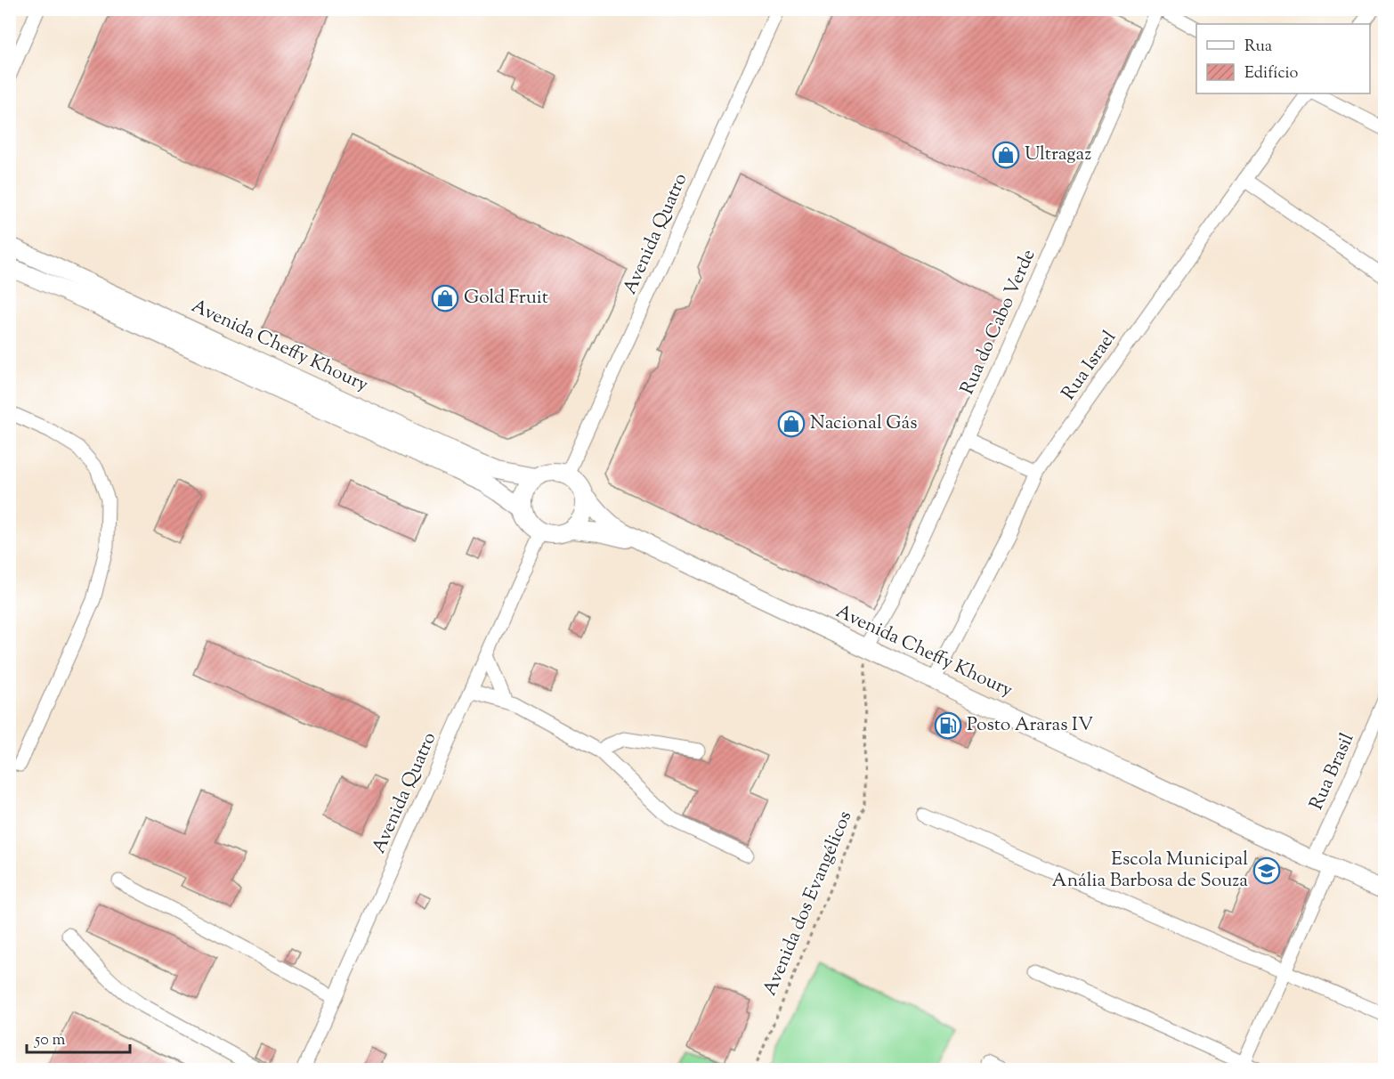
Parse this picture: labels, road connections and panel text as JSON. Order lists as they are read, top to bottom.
{
  "streets": {
    "main road": ["Avenida Cheffy Khoury"],
    "street": [
      "Avenida Quatro",
      "Rua do Cabo Verde",
      "Rua Israel",
      "Rua Brasil"
    ],
    "path": ["Avenida dos Evangélicos"]
  },
  "crossings": [
    ["Avenida Quatro", "Avenida Cheffy Khoury"],
    ["Rua do Cabo Verde", "Avenida Cheffy Khoury"],
    ["Rua do Cabo Verde", "Avenida dos Evangélicos"],
    ["Avenida Cheffy Khoury", "Rua Israel"],
    ["Avenida Cheffy Khoury", "Rua Brasil"],
    ["Avenida Cheffy Khoury", "Avenida dos Evangélicos"]
  ],
  "places": {
    "shop": ["Ultragaz", "Gold Fruit", "Nacional Gás"],
    "fuel station": ["Posto Araras IV"],
    "school or university": ["Escola Municipal Anália Barbosa de Souza"]
  },
  "legend": ["Rua", "Edifício"],
  "scale_bar": "50 m"
}
